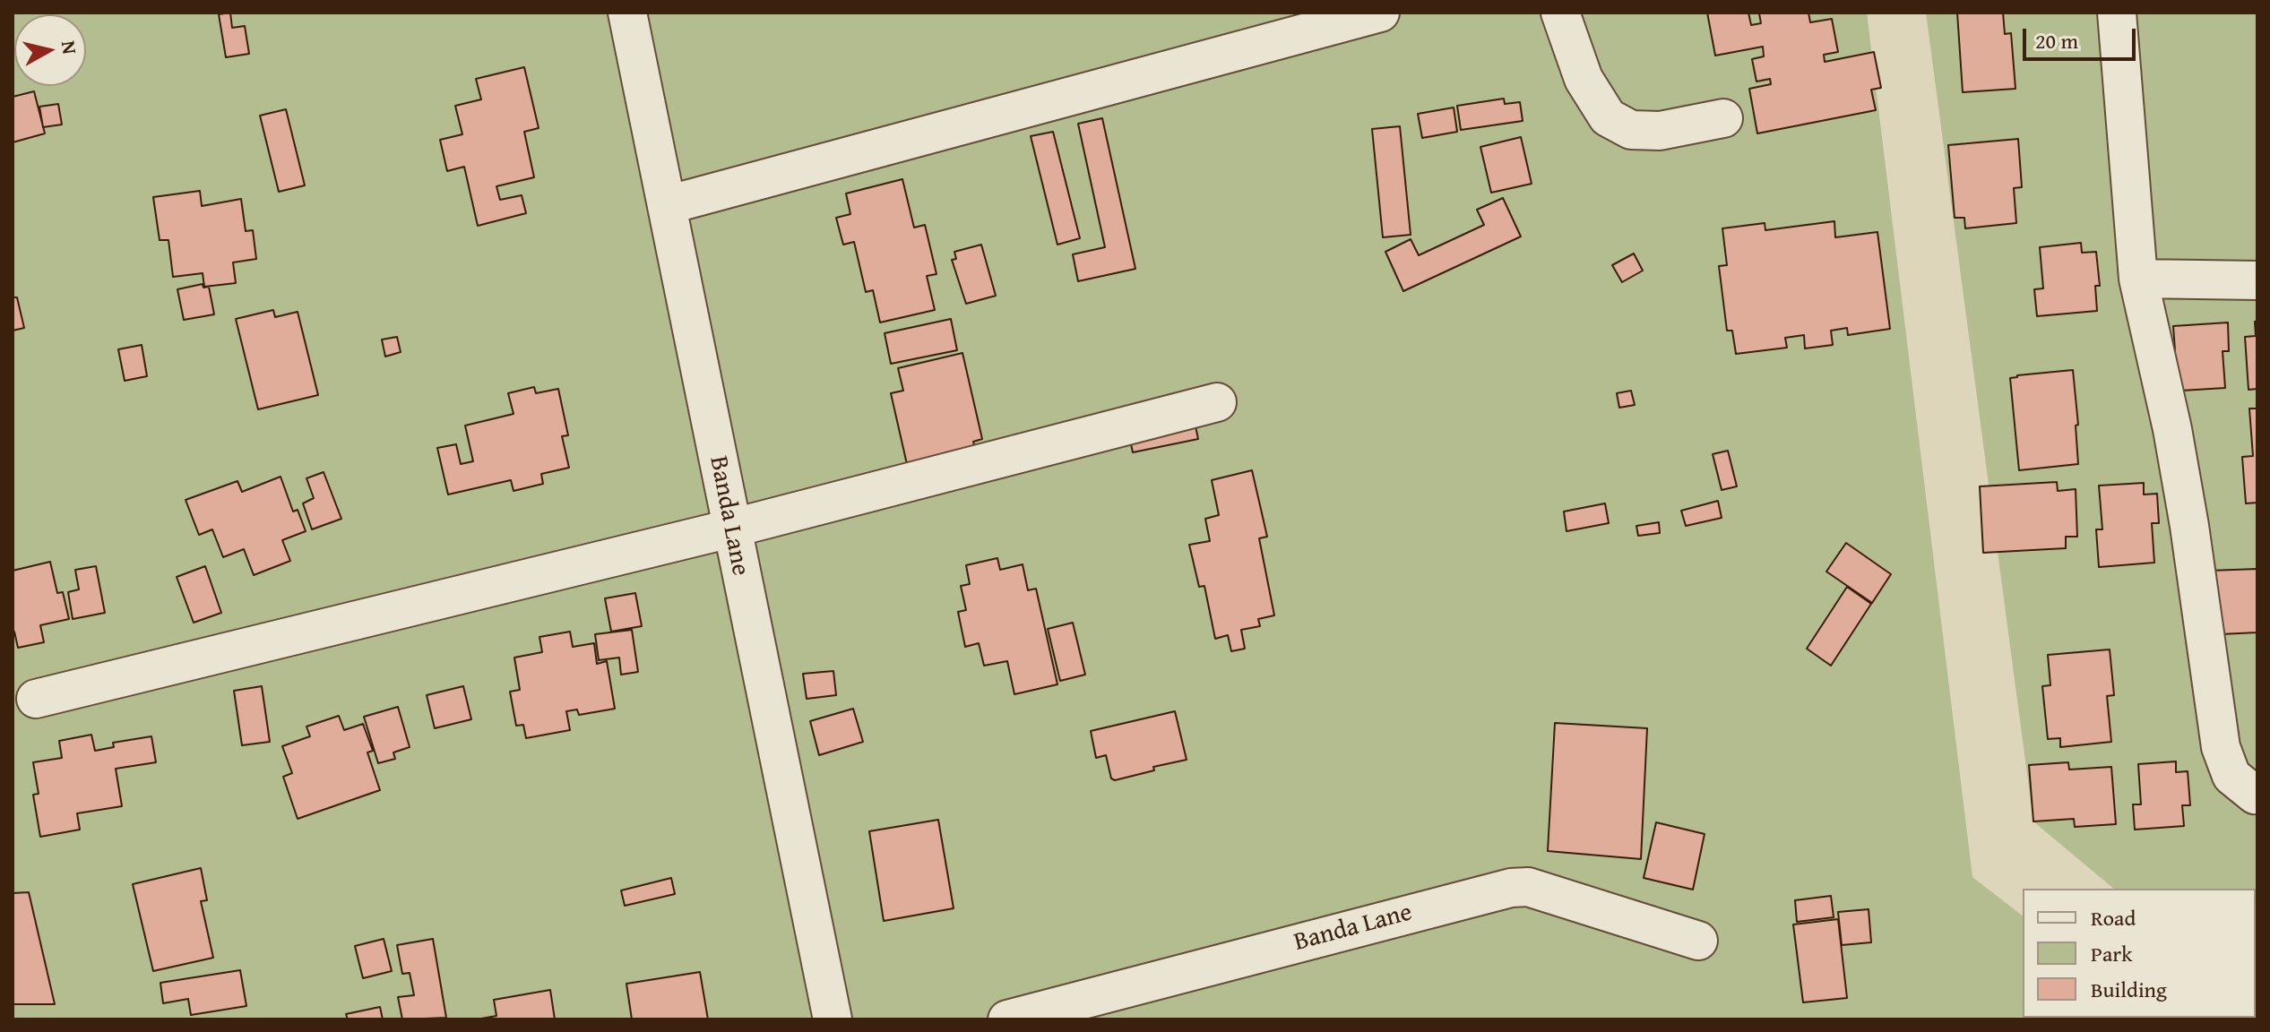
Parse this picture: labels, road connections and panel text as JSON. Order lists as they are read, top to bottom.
{
  "streets": {
    "street": ["Banda Lane"]
  },
  "legend": ["Road", "Park", "Building"],
  "scale_bar": "20 m",
  "north": "right"
}
